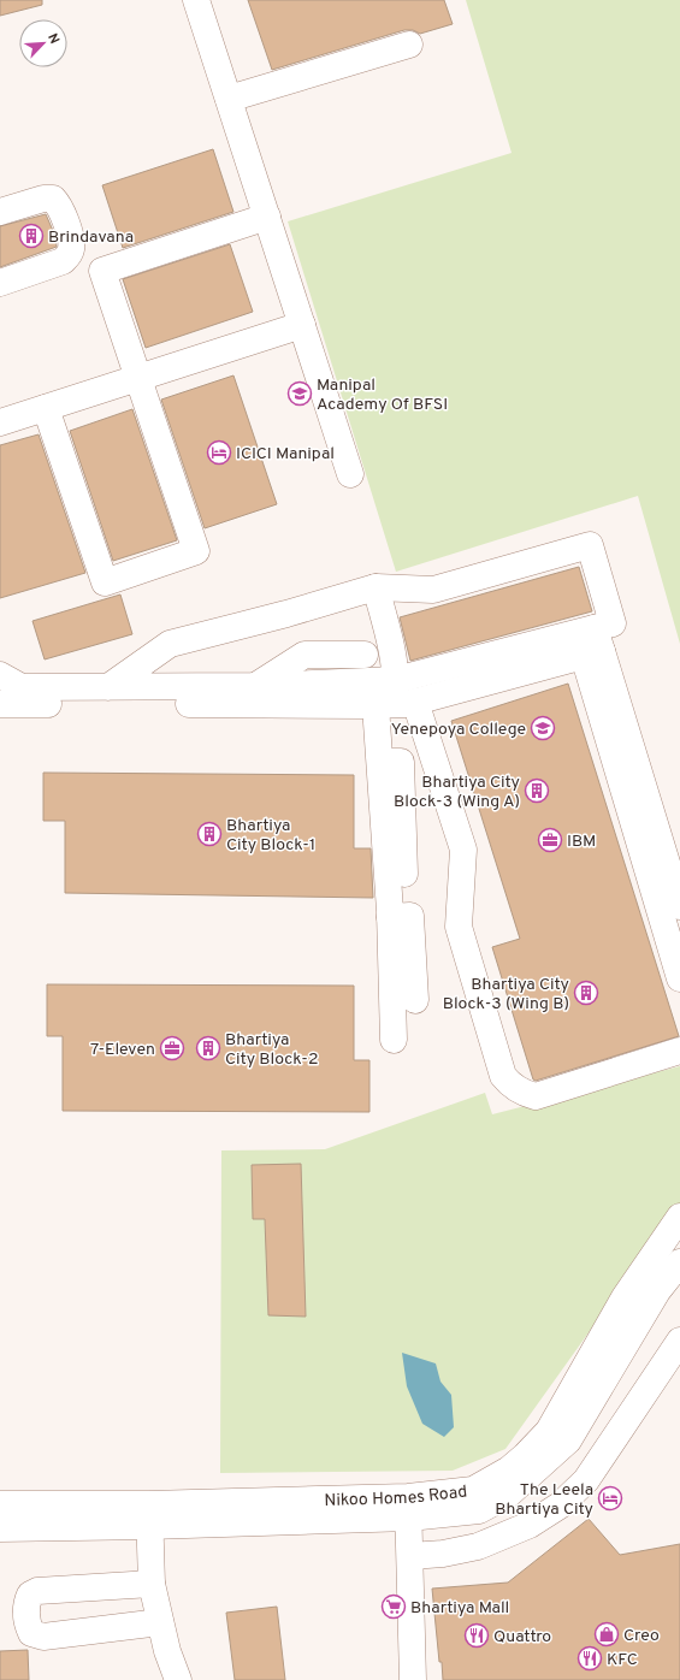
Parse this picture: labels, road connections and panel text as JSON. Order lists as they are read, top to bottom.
{
  "streets": {
    "street": ["Nikoo Homes Road"]
  },
  "places": {
    "building": [
      "Brindavana",
      "Bhartiya City Block-3 (Wing A)",
      "Bhartiya City Block-1",
      "Bhartiya City Block-3 (Wing B)",
      "Bhartiya City Block-2"
    ],
    "school or university": ["Manipal Academy Of BFSI", "Yenepoya College"],
    "hotel": ["ICICI Manipal", "The Leela Bhartiya City"],
    "office": ["IBM", "7-Eleven"],
    "supermarket": ["Bhartiya Mall"],
    "shop": ["Creo"],
    "restaurant": ["Quattro", "KFC"]
  },
  "north": "top right"
}
